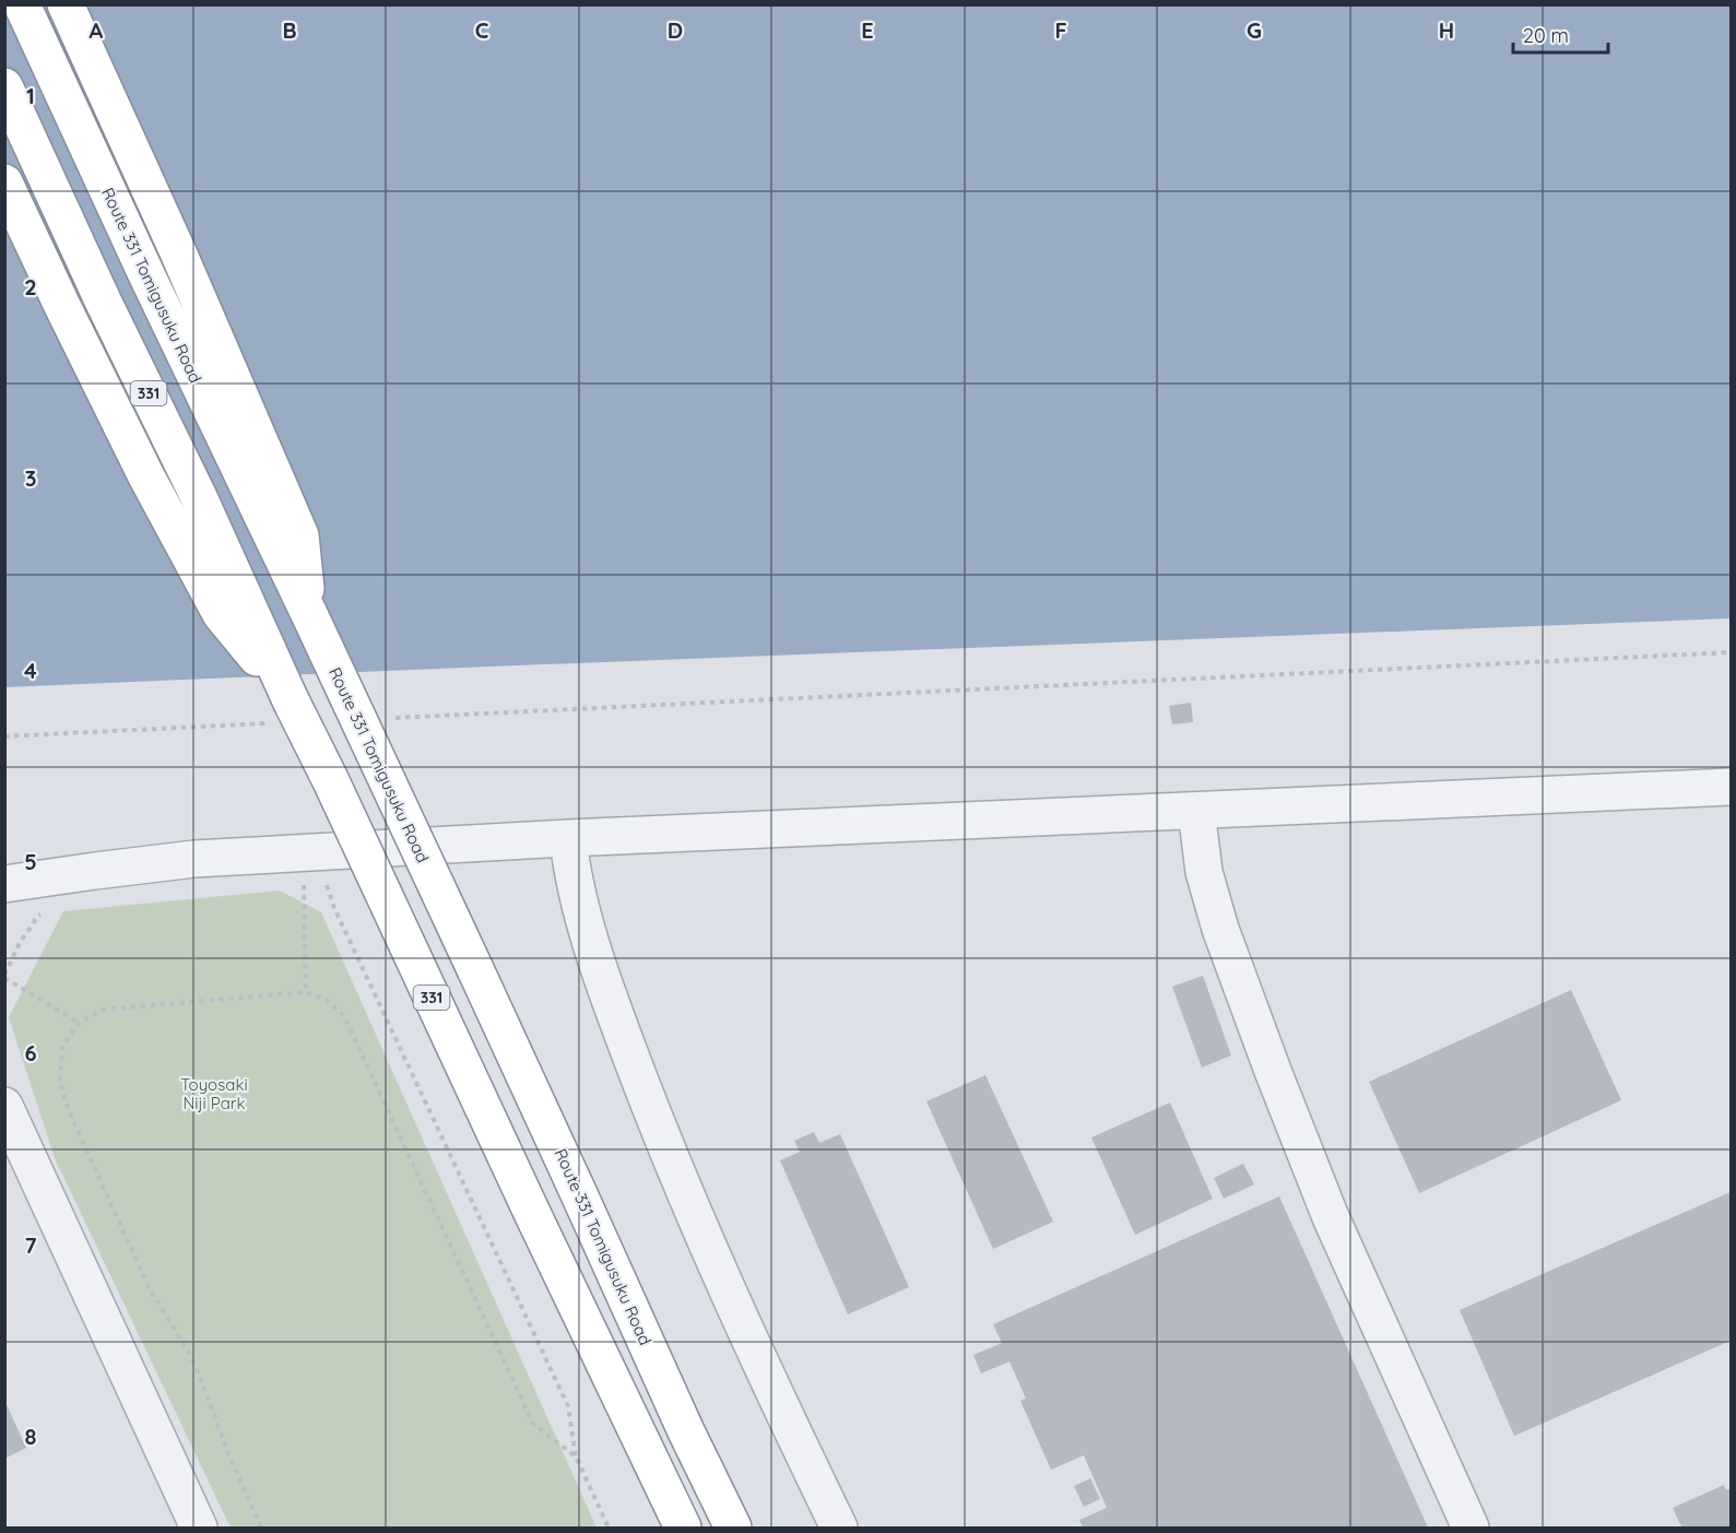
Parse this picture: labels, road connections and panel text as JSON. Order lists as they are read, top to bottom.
{
  "streets": {
    "highway": ["Route 331 Tomigusuku Road", "331"]
  },
  "parks": ["Toyosaki Niji Park"],
  "scale_bar": "20 m",
  "grid": {
    "columns": [
      "A",
      "B",
      "C",
      "D",
      "E",
      "F",
      "G",
      "H"
    ],
    "rows": [
      "1",
      "2",
      "3",
      "4",
      "5",
      "6",
      "7",
      "8"
    ]
  }
}
